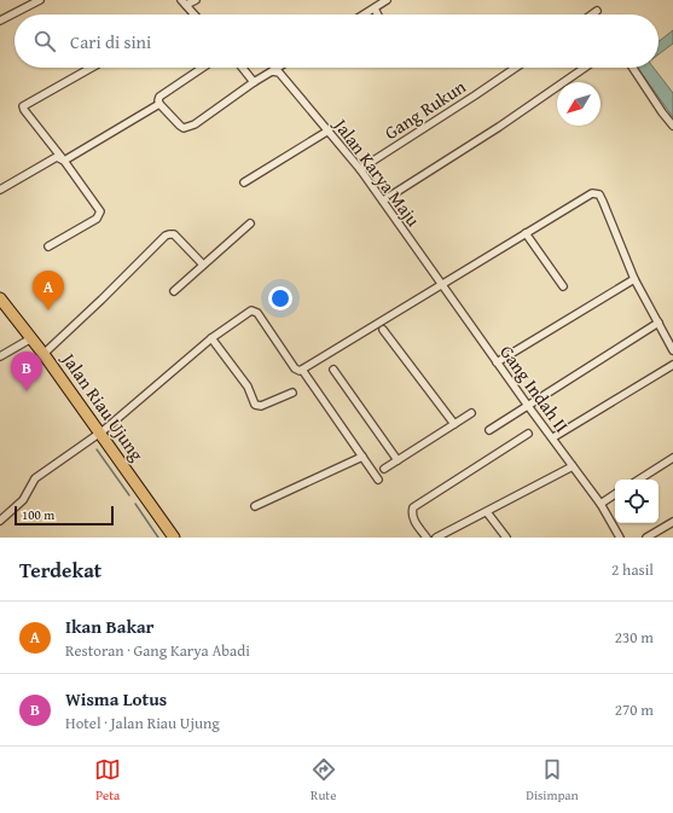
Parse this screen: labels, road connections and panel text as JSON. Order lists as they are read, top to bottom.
{
  "streets": {
    "main road": ["Jalan Riau Ujung"],
    "street": ["Gang Rukun", "Jalan Karya Maju", "Gang Indah II"]
  },
  "crossings": [
    ["Gang Rukun", "Jalan Karya Maju"],
    ["Jalan Karya Maju", "Gang Indah II"]
  ],
  "scale_bar": "100 m",
  "north": "bottom left",
  "page": {
    "search": "Cari di sini",
    "pins": ["A", "B"],
    "scale": "100 m",
    "heading": ["Terdekat", "2 hasil"],
    "list": [
      {
        "mark": "A",
        "name": "Ikan Bakar",
        "note": "Restoran · Gang Karya Abadi",
        "value": "230 m"
      },
      {
        "mark": "B",
        "name": "Wisma Lotus",
        "note": "Hotel · Jalan Riau Ujung",
        "value": "270 m"
      }
    ],
    "nav": ["Peta", "Rute", "Disimpan"]
  }
}
